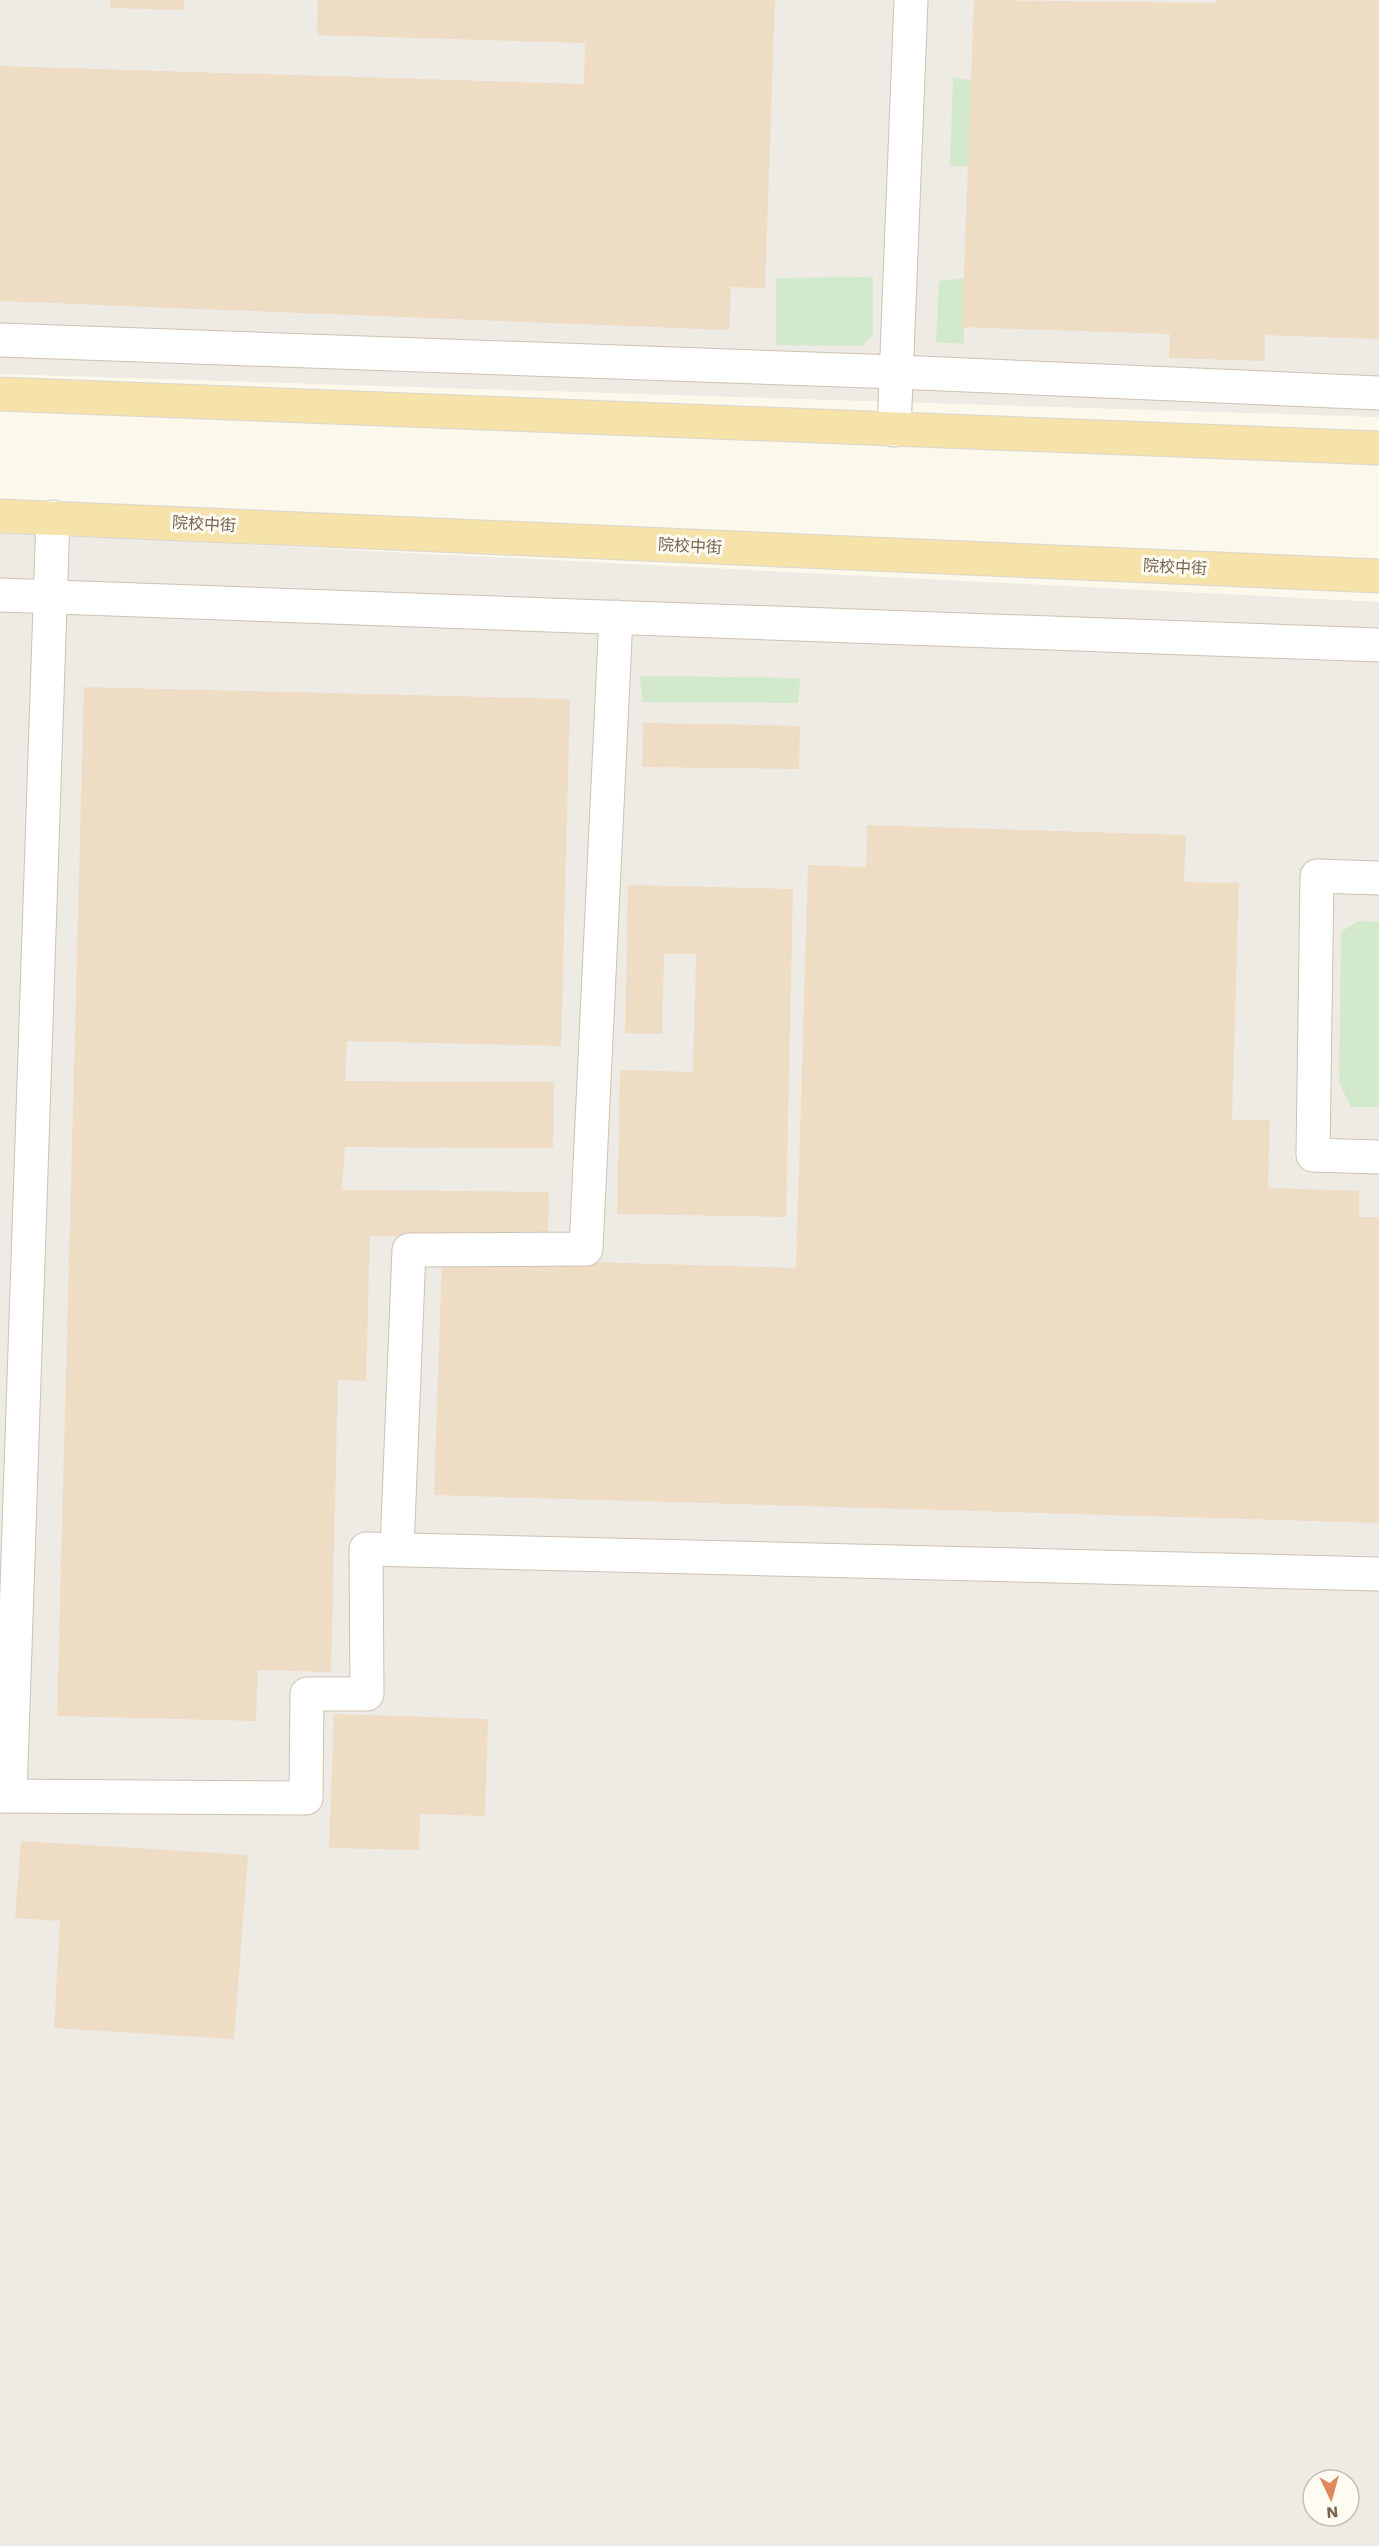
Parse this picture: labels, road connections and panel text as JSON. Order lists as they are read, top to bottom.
{
  "streets": {
    "main road": ["院校中街"]
  },
  "north": "bottom"
}
